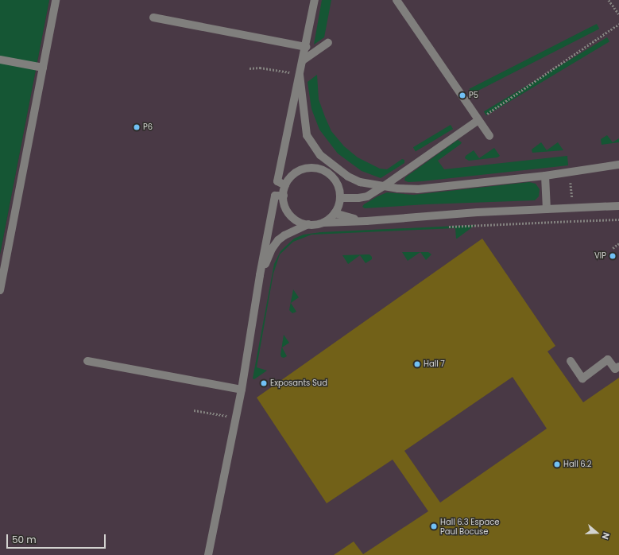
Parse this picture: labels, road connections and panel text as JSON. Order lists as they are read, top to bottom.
{
  "places": [
    "P5",
    "P6",
    "VIP",
    "Hall 7",
    "Exposants Sud",
    "Hall 6.2",
    "Hall 6.3 Espace Paul Bocuse"
  ],
  "scale_bar": "50 m",
  "north": "right"
}
